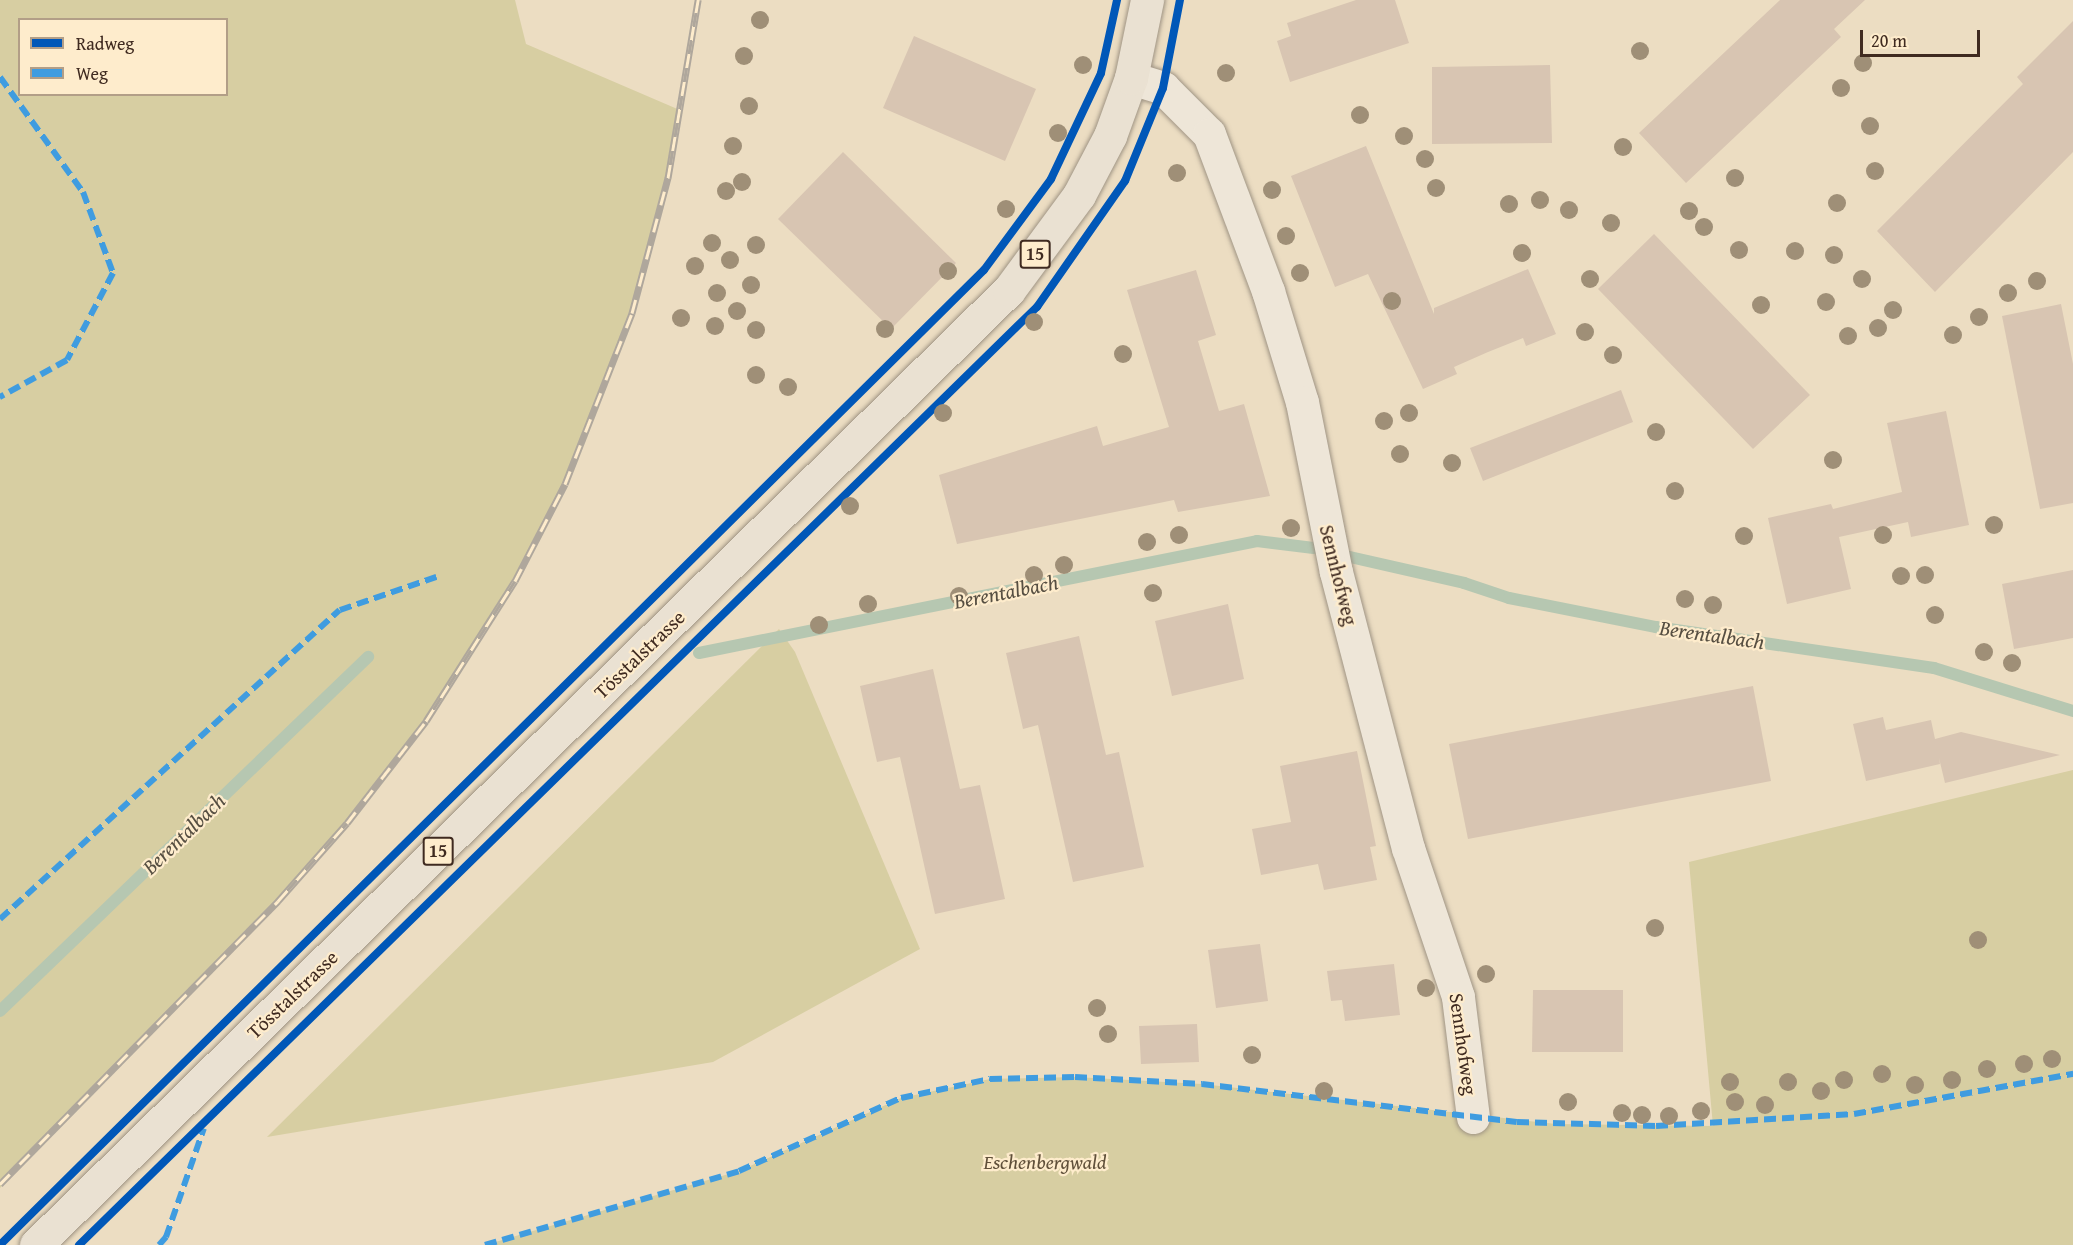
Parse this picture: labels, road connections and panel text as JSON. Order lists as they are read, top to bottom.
{
  "streets": {
    "main road": ["15", "Tösstalstrasse"],
    "street": ["Sennhofweg"]
  },
  "crossings": [
    ["Sennhofweg", "Tösstalstrasse"]
  ],
  "water": ["Berentalbach"],
  "parks": ["Eschenbergwald"],
  "legend": ["Radweg", "Weg"],
  "scale_bar": "20 m"
}
